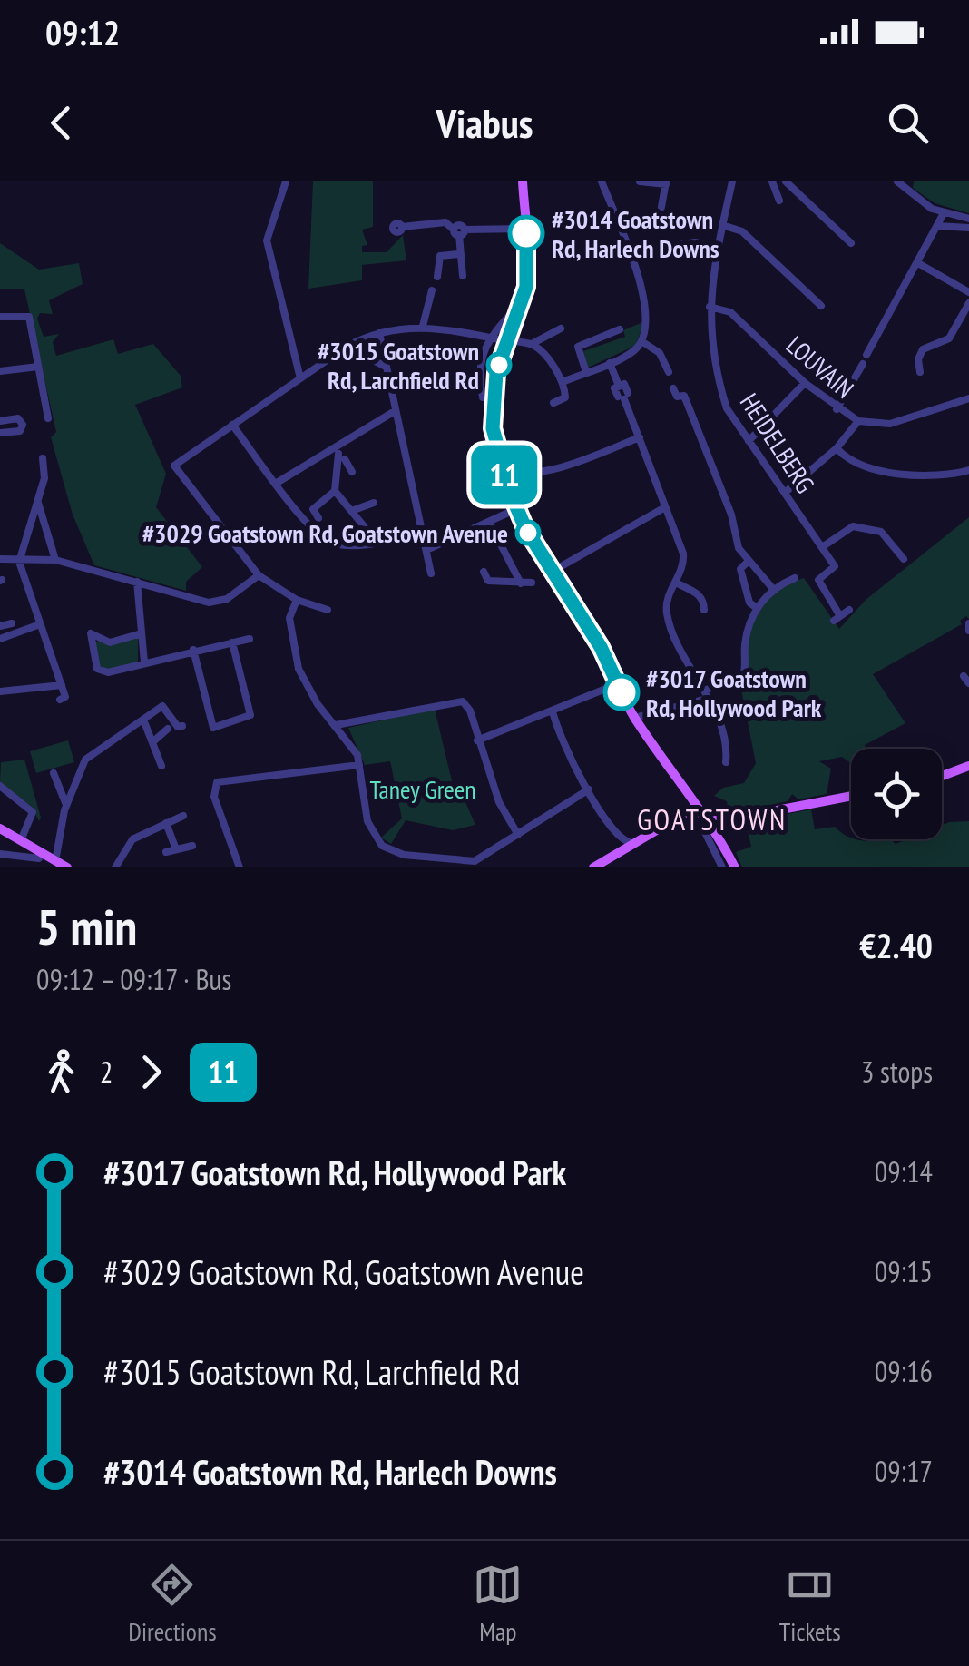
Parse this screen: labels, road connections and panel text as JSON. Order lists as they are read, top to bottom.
{
  "streets": {
    "street": ["LOUVAIN", "HEIDELBERG"]
  },
  "crossings": [
    ["LOUVAIN", "HEIDELBERG"]
  ],
  "districts": ["GOATSTOWN"],
  "parks": ["Taney Green"],
  "places": [
    "#3014 Goatstown Rd, Harlech Downs",
    "#3015 Goatstown Rd, Larchfield Rd",
    "#3029 Goatstown Rd, Goatstown Avenue",
    "#3017 Goatstown Rd, Hollywood Park"
  ],
  "lines": ["bus line 11"],
  "page": {
    "status": "09:12",
    "header": "Viabus",
    "on_map": "11",
    "heading": ["5 min", "09:12 – 09:17 · Bus", "€2.40"],
    "legs": ["2", "11", "3 stops"],
    "list": [
      {
        "name": "#3017 Goatstown Rd, Hollywood Park",
        "value": "09:14"
      },
      {
        "name": "#3029 Goatstown Rd, Goatstown Avenue",
        "value": "09:15"
      },
      {
        "name": "#3015 Goatstown Rd, Larchfield Rd",
        "value": "09:16"
      },
      {
        "name": "#3014 Goatstown Rd, Harlech Downs",
        "value": "09:17"
      }
    ],
    "tabs": ["Directions", "Map", "Tickets"]
  }
}
